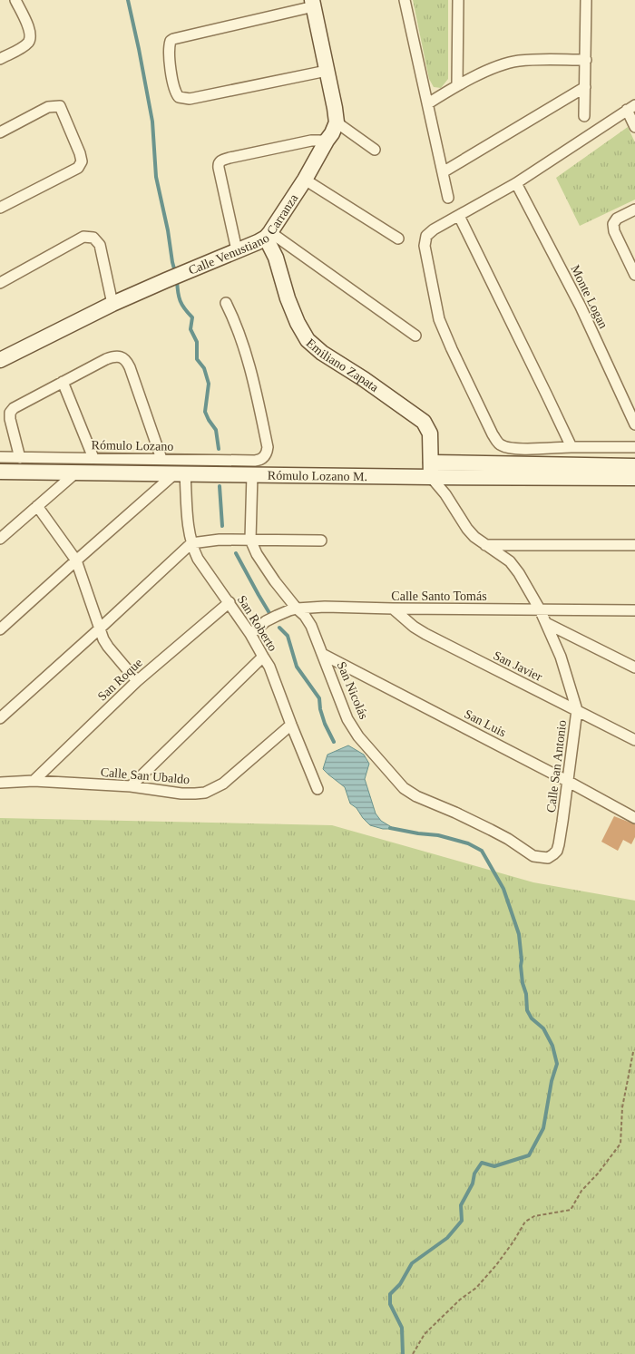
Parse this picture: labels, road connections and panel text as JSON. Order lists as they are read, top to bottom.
{
  "streets": {
    "street": [
      "Calle Venustiano Carranza",
      "Monte Logan",
      "Emiliano Zapata",
      "Rómulo Lozano",
      "Rómulo Lozano M.",
      "Calle Santo Tomás",
      "San Roberto",
      "San Javier",
      "San Roque",
      "San Nicolás",
      "San Luis",
      "Calle San Antonio",
      "Calle San Ubaldo"
    ]
  },
  "crossings": [
    ["Calle Venustiano Carranza", "Emiliano Zapata"],
    ["Emiliano Zapata", "Rómulo Lozano M."],
    ["Emiliano Zapata", "Calle San Antonio"],
    ["Rómulo Lozano M.", "San Roberto"],
    ["Rómulo Lozano M.", "San Nicolás"],
    ["Rómulo Lozano M.", "Calle San Antonio"],
    ["Calle Santo Tomás", "San Roberto"],
    ["Calle Santo Tomás", "San Javier"],
    ["Calle Santo Tomás", "San Nicolás"],
    ["Calle Santo Tomás", "Calle San Antonio"],
    ["San Roberto", "San Roque"],
    ["San Roberto", "Calle San Ubaldo"],
    ["San Javier", "Calle San Antonio"],
    ["San Roque", "Calle San Ubaldo"],
    ["San Nicolás", "San Luis"],
    ["San Nicolás", "Calle San Antonio"],
    ["San Luis", "Calle San Antonio"]
  ]
}
